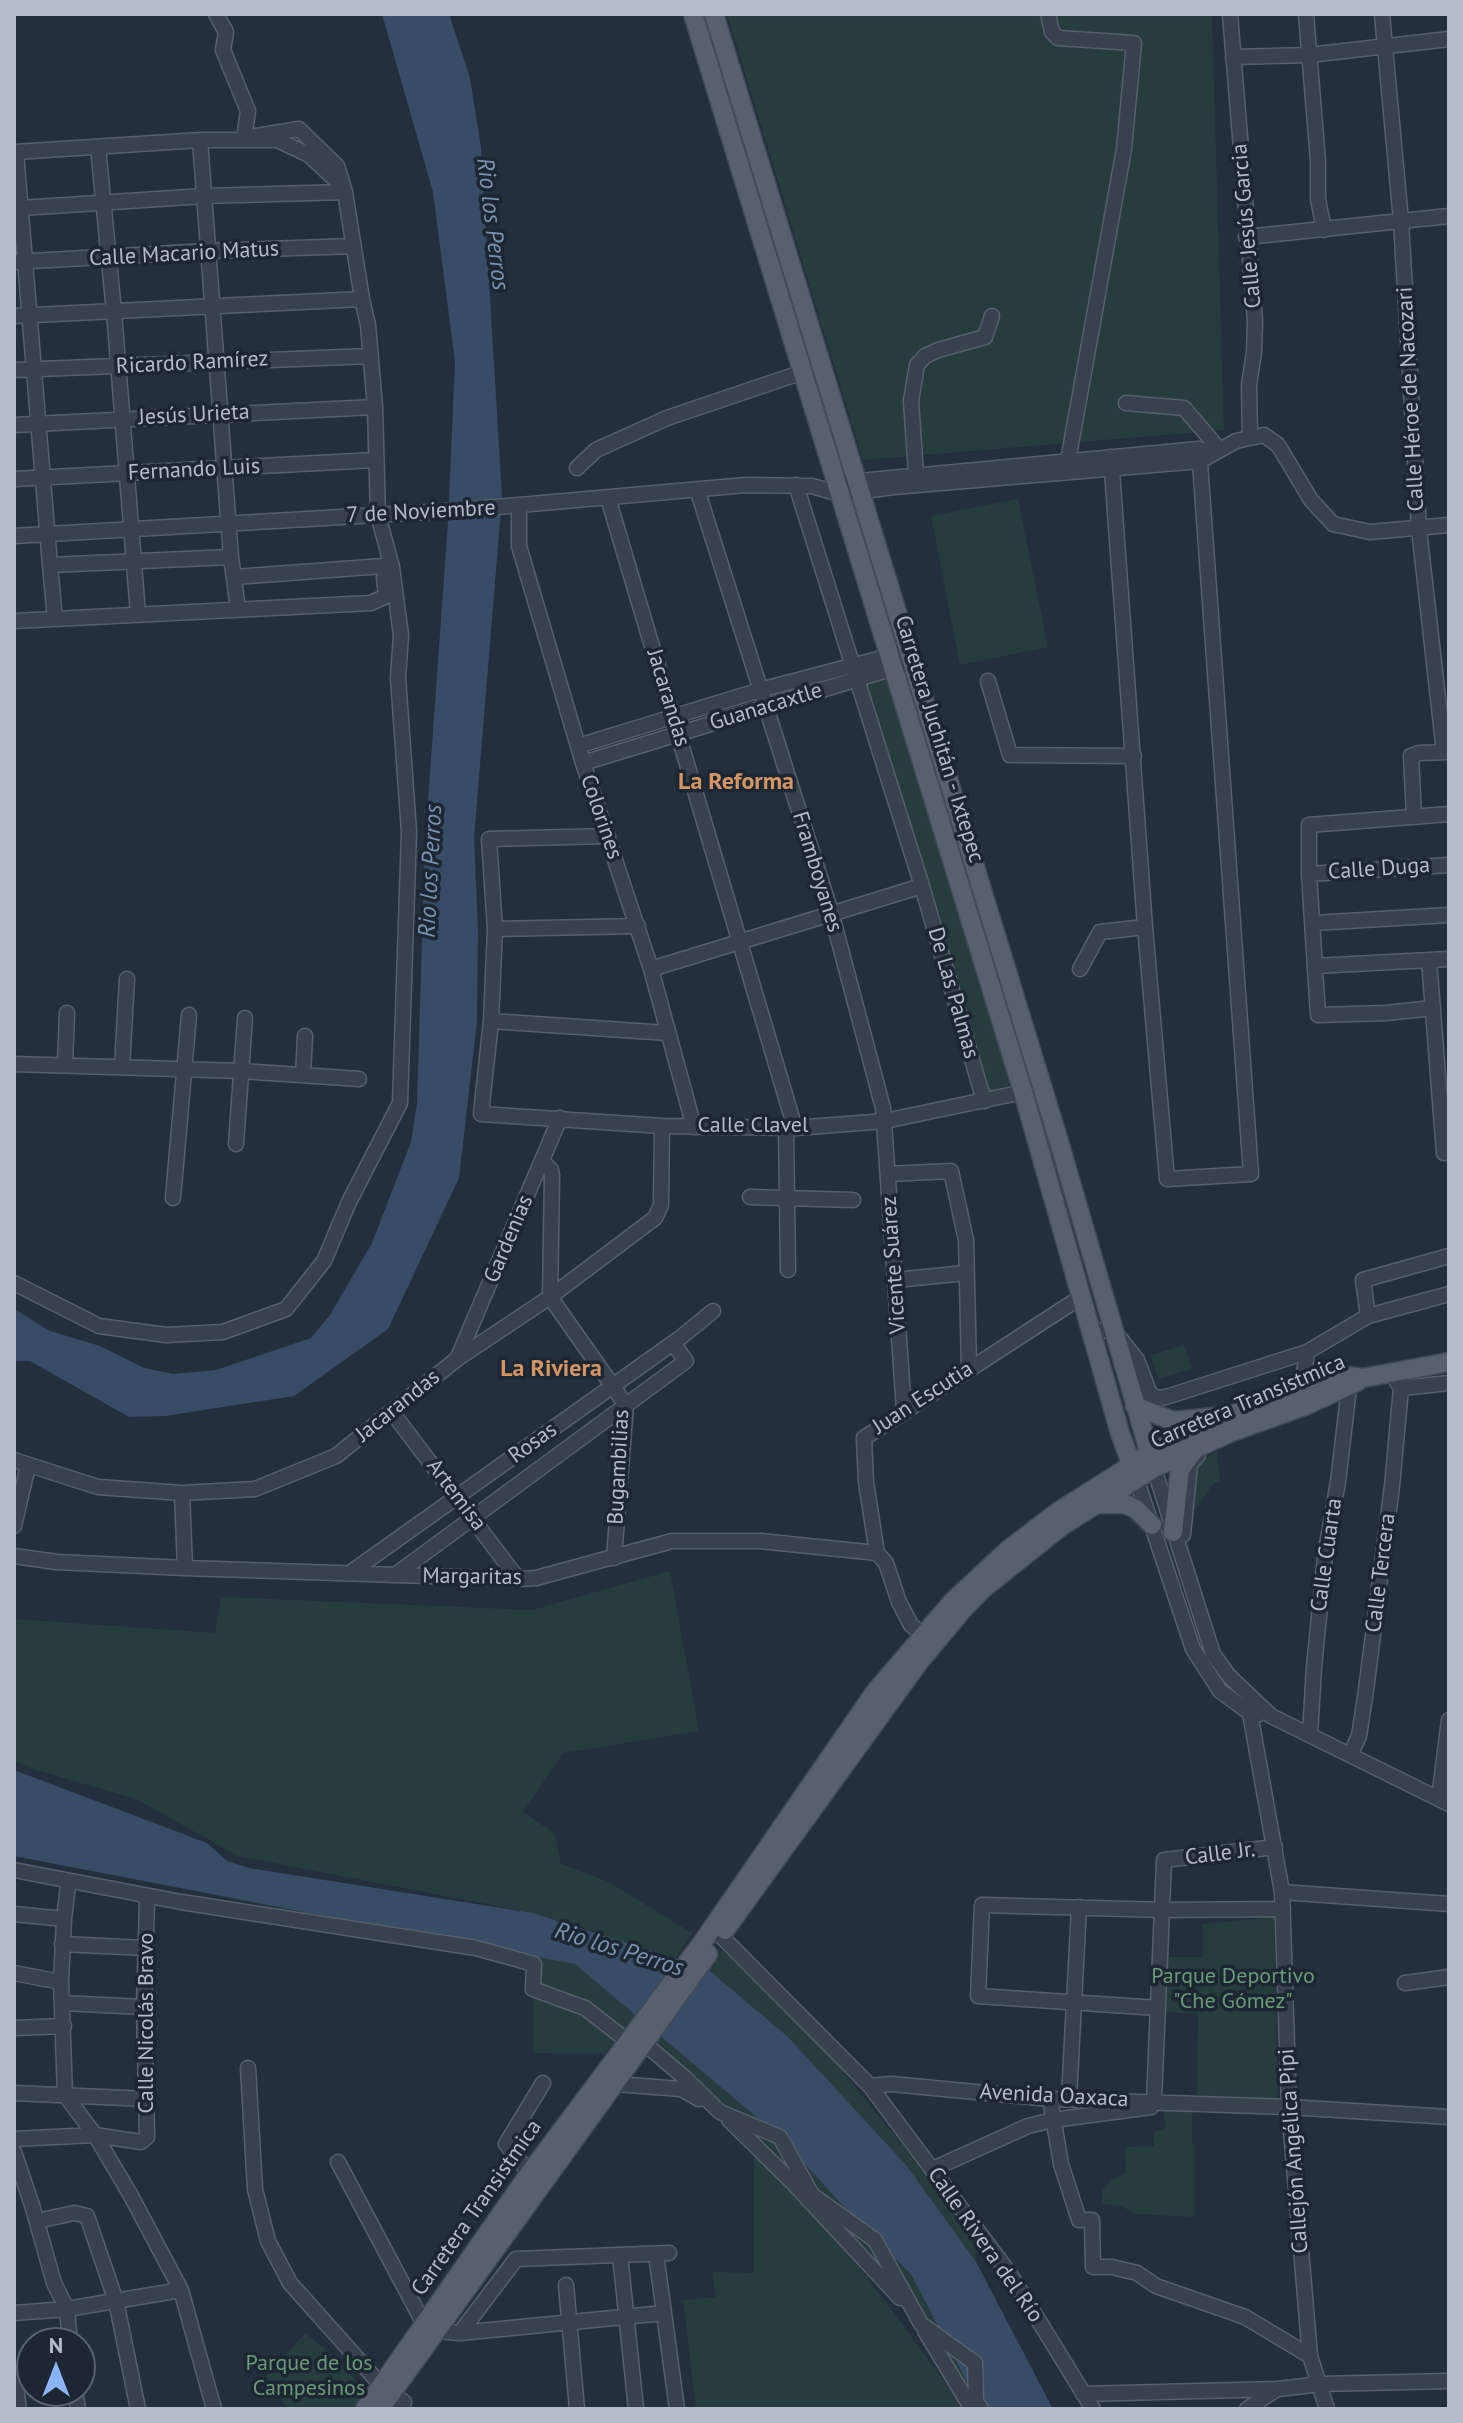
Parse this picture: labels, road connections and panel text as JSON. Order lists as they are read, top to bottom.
{
  "streets": {
    "main road": ["Carretera Juchitán - Ixtepec", "Carretera Transistmica"],
    "street": [
      "Calle Jesús Garcia",
      "Calle Macario Matus",
      "Ricardo Ramírez",
      "Calle Héroe de Nacozari",
      "Jesús Urieta",
      "Fernando Luis",
      "7 de Noviembre",
      "Jacarandas",
      "Guanacaxtle",
      "Colorines",
      "Calle Duga",
      "Framboyanes",
      "De Las Palmas",
      "Calle Clavel",
      "Gardenias",
      "Vicente Suárez",
      "Juan Escutia",
      "Rosas",
      "Bugambilias",
      "Artemisa",
      "Calle Cuarta",
      "Calle Tercera",
      "Margaritas",
      "Calle Jr.",
      "Calle Nicolás Bravo",
      "Avenida Oaxaca",
      "Callejón Angélica Pipi",
      "Calle Rivera del Río"
    ]
  },
  "crossings": [
    ["7 de Noviembre", "Jacarandas"],
    ["7 de Noviembre", "Carretera Juchitán - Ixtepec"],
    ["7 de Noviembre", "Colorines"],
    ["7 de Noviembre", "Framboyanes"],
    ["7 de Noviembre", "De Las Palmas"],
    ["Jacarandas", "Guanacaxtle"],
    ["Jacarandas", "Calle Clavel"],
    ["Jacarandas", "Gardenias"],
    ["Jacarandas", "Bugambilias"],
    ["Jacarandas", "Artemisa"],
    ["Guanacaxtle", "Colorines"],
    ["Guanacaxtle", "Framboyanes"],
    ["Guanacaxtle", "De Las Palmas"],
    ["Carretera Juchitán - Ixtepec", "Calle Clavel"],
    ["Carretera Juchitán - Ixtepec", "Juan Escutia"],
    ["Carretera Juchitán - Ixtepec", "Carretera Transistmica"],
    ["Colorines", "Calle Clavel"],
    ["Framboyanes", "Calle Clavel"],
    ["Framboyanes", "Vicente Suárez"],
    ["De Las Palmas", "Calle Clavel"],
    ["Calle Clavel", "Gardenias"],
    ["Calle Clavel", "Vicente Suárez"],
    ["Vicente Suárez", "Juan Escutia"],
    ["Juan Escutia", "Margaritas"],
    ["Carretera Transistmica", "Calle Cuarta"],
    ["Carretera Transistmica", "Calle Tercera"],
    ["Rosas", "Bugambilias"],
    ["Rosas", "Artemisa"],
    ["Rosas", "Margaritas"],
    ["Bugambilias", "Margaritas"],
    ["Artemisa", "Margaritas"],
    ["Calle Jr.", "Callejón Angélica Pipi"],
    ["Avenida Oaxaca", "Callejón Angélica Pipi"],
    ["Avenida Oaxaca", "Calle Rivera del Río"]
  ],
  "districts": ["La Reforma", "La Riviera"],
  "water": ["Rio los Perros"],
  "parks": ["Parque Deportivo \"Che Gómez\"", "Parque de los Campesinos"],
  "north": "top"
}
